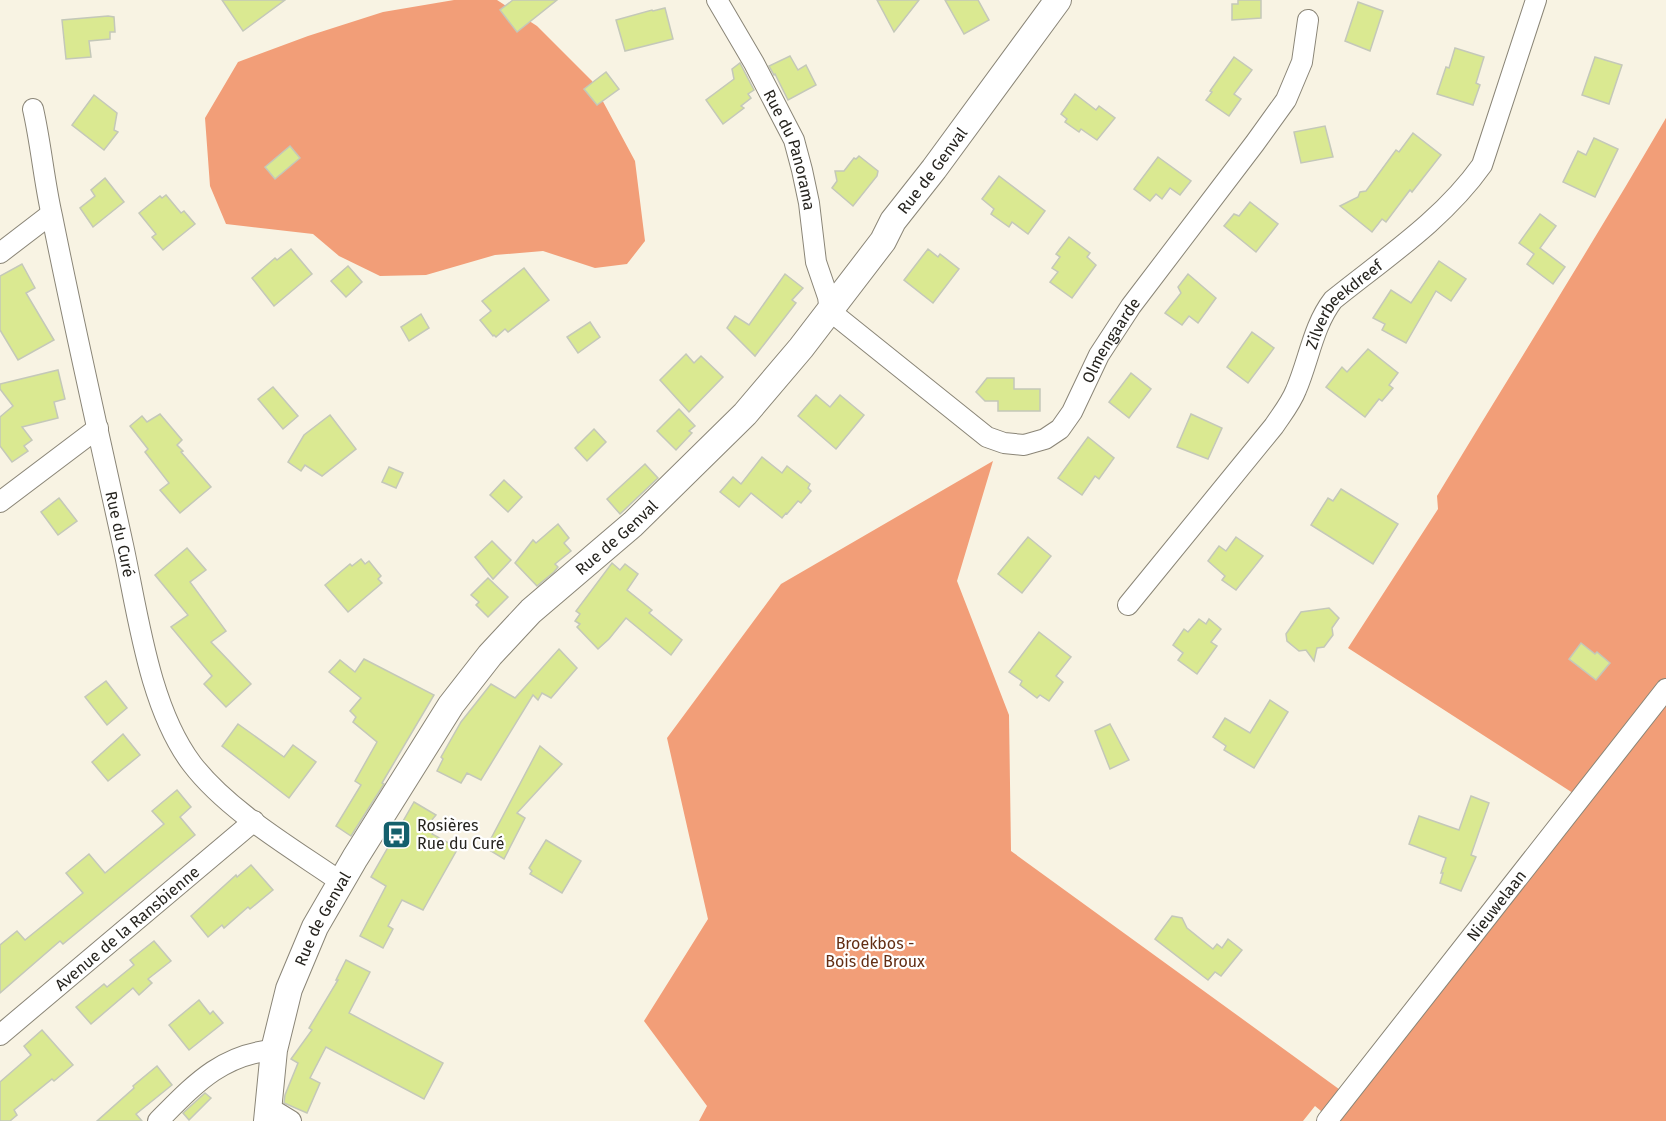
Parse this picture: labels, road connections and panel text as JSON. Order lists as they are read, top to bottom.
{
  "streets": {
    "street": [
      "Rue du Panorama",
      "Rue de Genval",
      "Zilverbeekdreef",
      "Olmengaarde",
      "Rue du Curé",
      "Nieuwelaan",
      "Avenue de la Ransbienne"
    ]
  },
  "crossings": [
    ["Rue du Panorama", "Rue de Genval"],
    ["Rue du Panorama", "Olmengaarde"],
    ["Rue de Genval", "Olmengaarde"],
    ["Rue de Genval", "Rue du Curé"],
    ["Rue du Curé", "Avenue de la Ransbienne"]
  ],
  "parks": ["Broekbos - Bois de Broux"],
  "places": {
    "bus stop": ["Rosières Rue du Curé"]
  }
}
